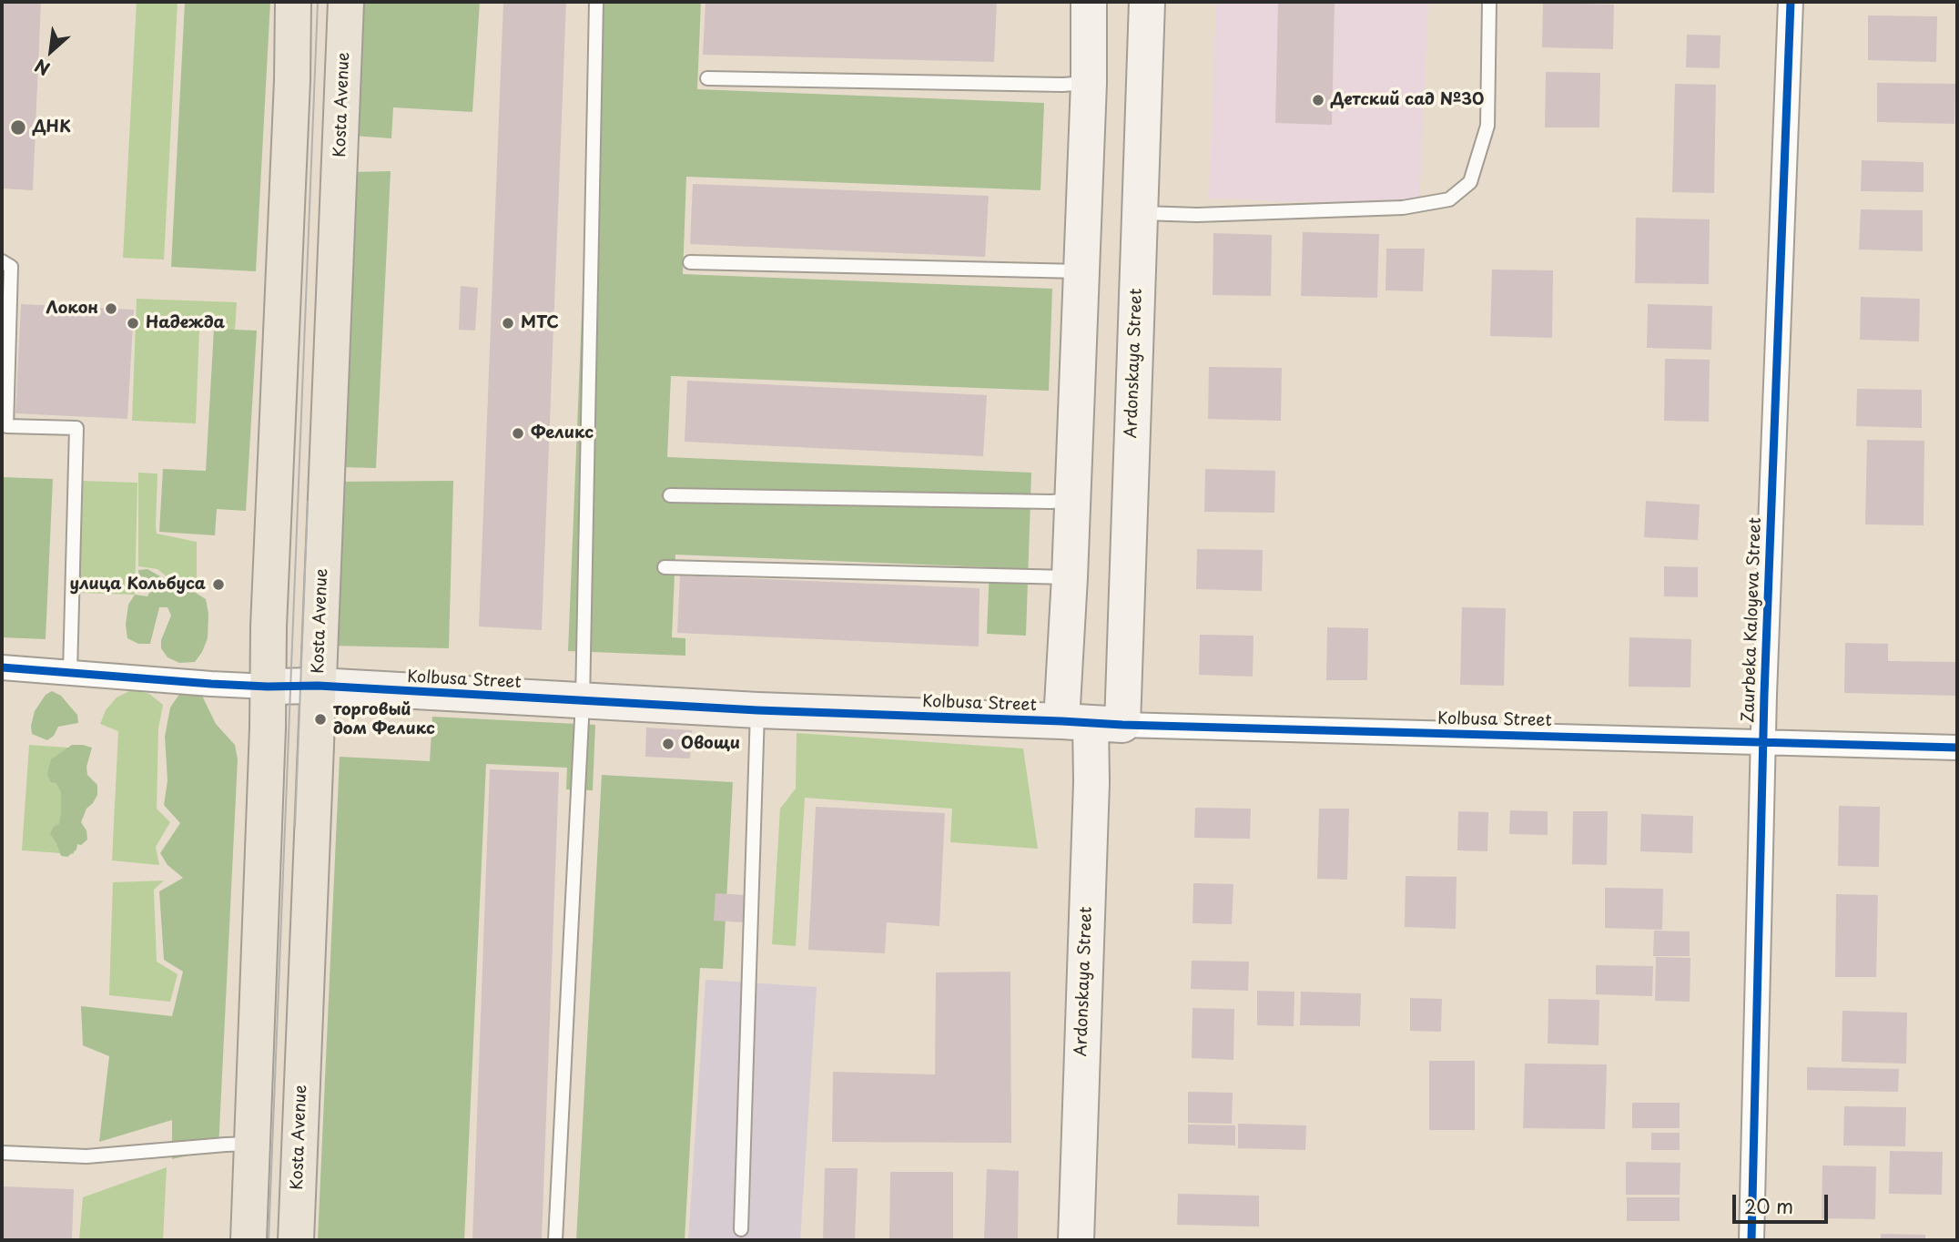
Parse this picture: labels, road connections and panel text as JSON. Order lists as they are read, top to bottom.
{
  "streets": {
    "main road": ["Kosta Avenue"],
    "street": ["Ardonskaya Street", "Zaurbeka Kaloyeva Street", "Kolbusa Street"]
  },
  "crossings": [
    ["Kosta Avenue", "Kolbusa Street"],
    ["Ardonskaya Street", "Kolbusa Street"],
    ["Zaurbeka Kaloyeva Street", "Kolbusa Street"]
  ],
  "places": [
    "Детский сад №30",
    "ДНК",
    "Локон",
    "Надежда",
    "МТС",
    "Феликс",
    "улица Кольбуса",
    "торговый дом Феликс",
    "Овощи"
  ],
  "scale_bar": "20 m",
  "north": "bottom left"
}
